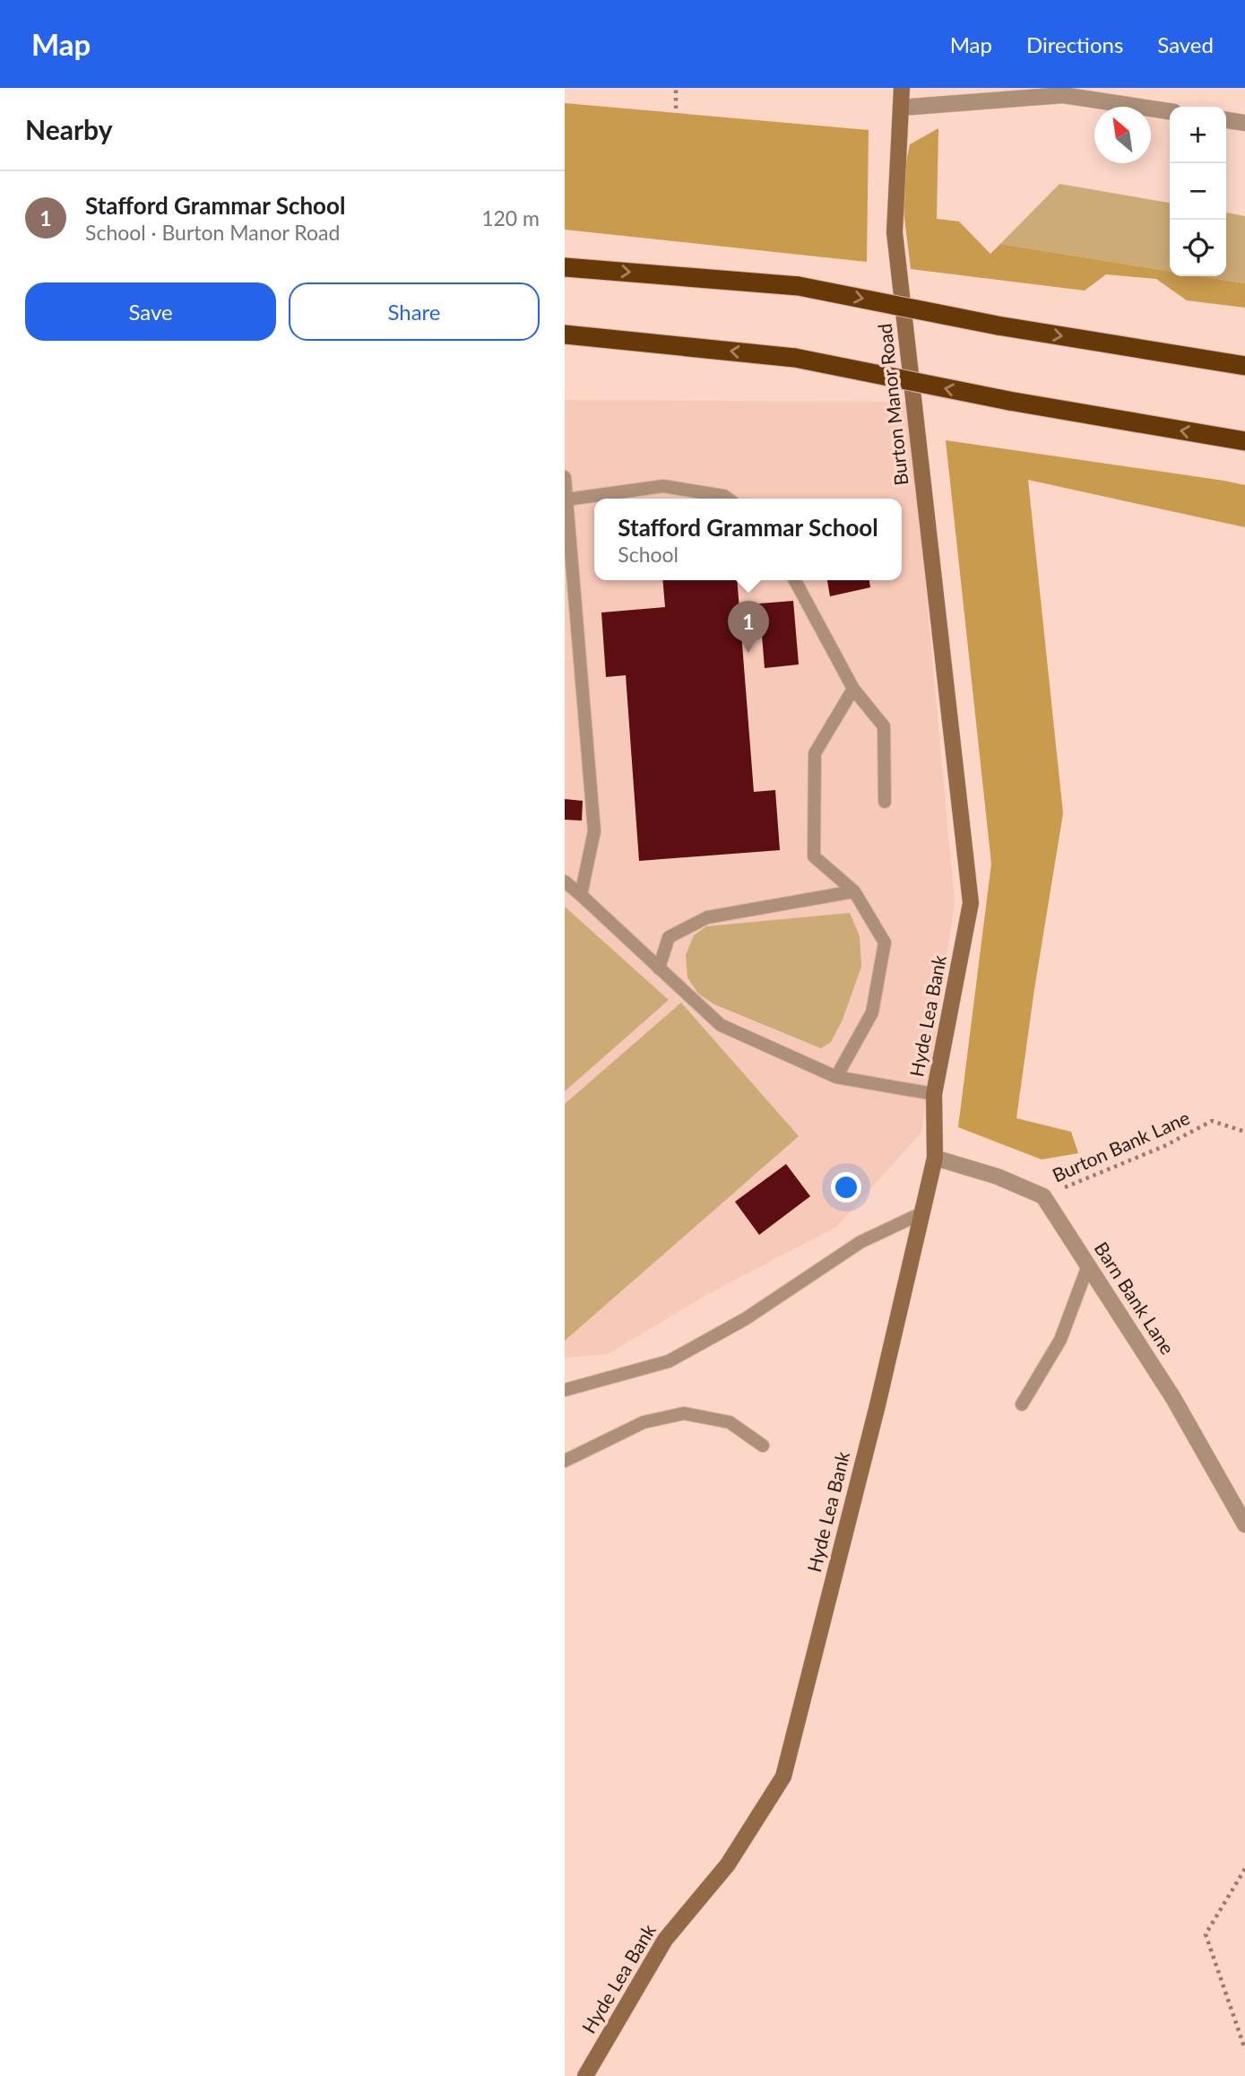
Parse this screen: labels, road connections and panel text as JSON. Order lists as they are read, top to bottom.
{
  "streets": {
    "street": ["Burton Manor Road", "Hyde Lea Bank", "Barn Bank Lane"],
    "path": ["Burton Bank Lane"]
  },
  "crossings": [
    ["Burton Manor Road", "Hyde Lea Bank"],
    ["Burton Bank Lane", "Barn Bank Lane"]
  ],
  "north": "top left",
  "page": {
    "header": "Map",
    "nav": ["Map", "Directions", "Saved"],
    "heading": "Nearby",
    "map_buttons": ["+", "−"],
    "list": [
      {
        "mark": "1",
        "name": "Stafford Grammar School",
        "note": "School · Burton Manor Road",
        "value": "120 m"
      }
    ],
    "buttons": ["Save", "Share"],
    "popup": ["Stafford Grammar School", "School"],
    "pins": "1"
  }
}
